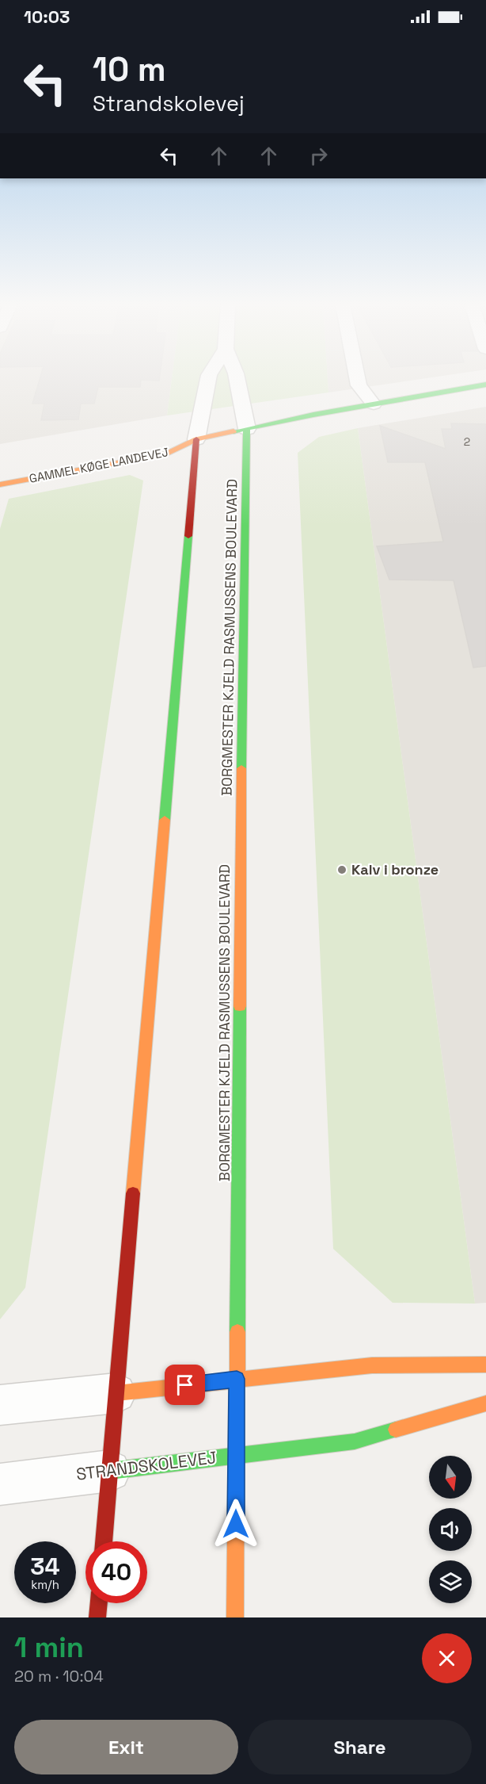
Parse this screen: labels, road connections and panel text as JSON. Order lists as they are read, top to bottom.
{
  "streets": {
    "street": ["GAMMEL KØGE LANDEVEJ", "BORGMESTER KJELD RASMUSSENS BOULEVARD", "STRANDSKOLEVEJ"]
  },
  "crossings": [
    ["GAMMEL KØGE LANDEVEJ", "BORGMESTER KJELD RASMUSSENS BOULEVARD"],
    ["BORGMESTER KJELD RASMUSSENS BOULEVARD", "STRANDSKOLEVEJ"]
  ],
  "places": ["Kalv i bronze"],
  "house_numbers": ["2"],
  "north": "bottom",
  "page": {
    "status": "10:03",
    "turn": ["10 m", "Strandskolevej"],
    "speed": "34 km/h",
    "limit": "40",
    "heading": ["1 min", "20 m · 10:04"],
    "buttons": ["Exit", "Share"]
  }
}
